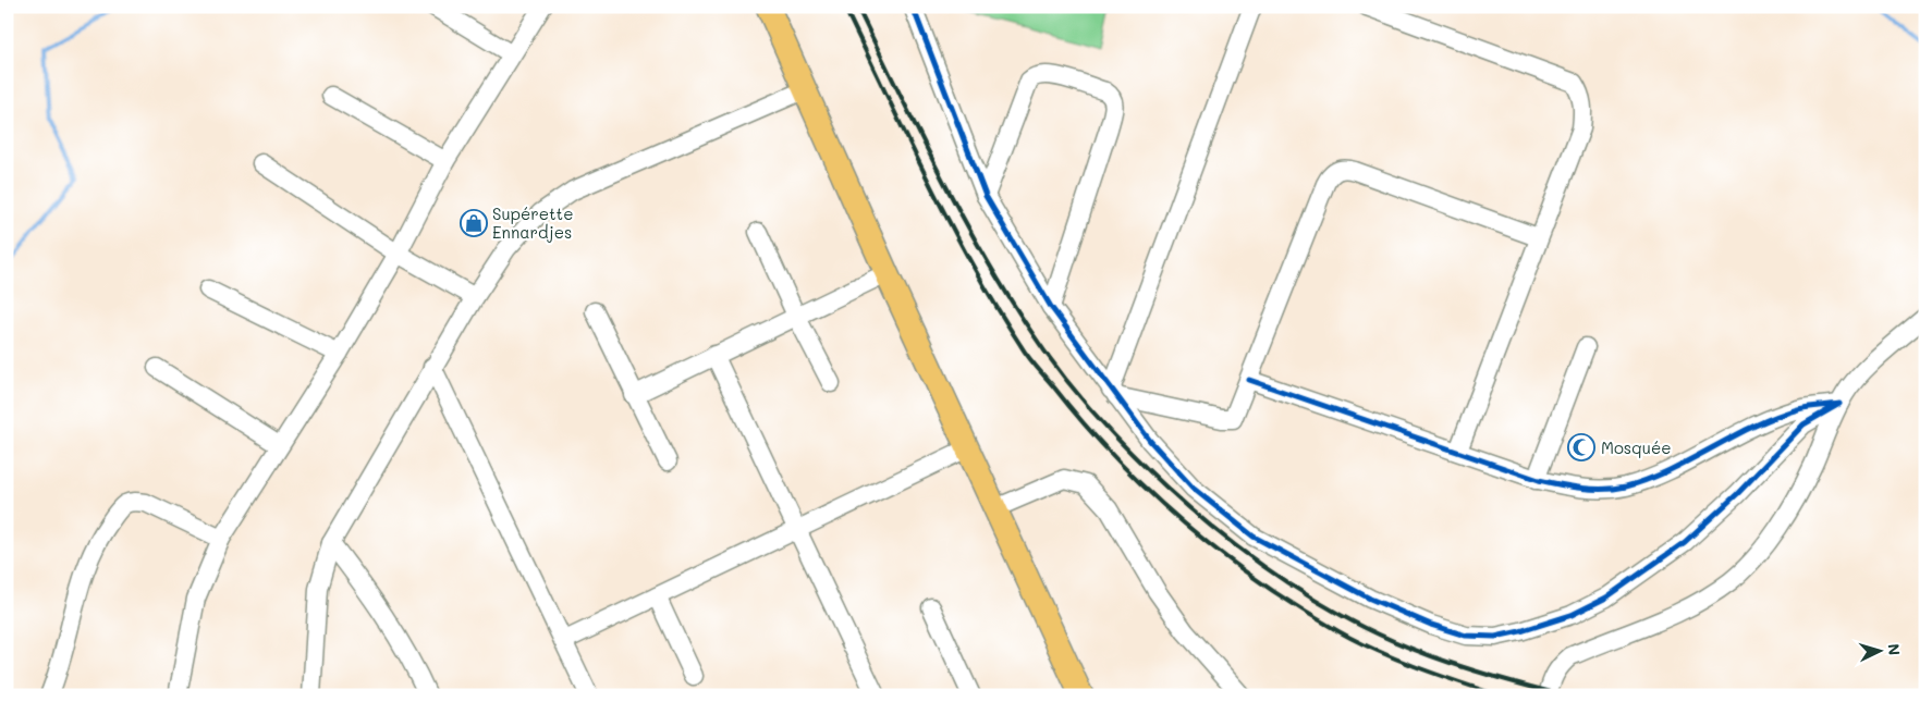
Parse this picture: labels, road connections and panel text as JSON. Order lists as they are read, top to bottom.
{
  "places": {
    "shop": ["Supérette Ennardjes"],
    "mosque": ["Mosquée"]
  },
  "north": "right"
}
